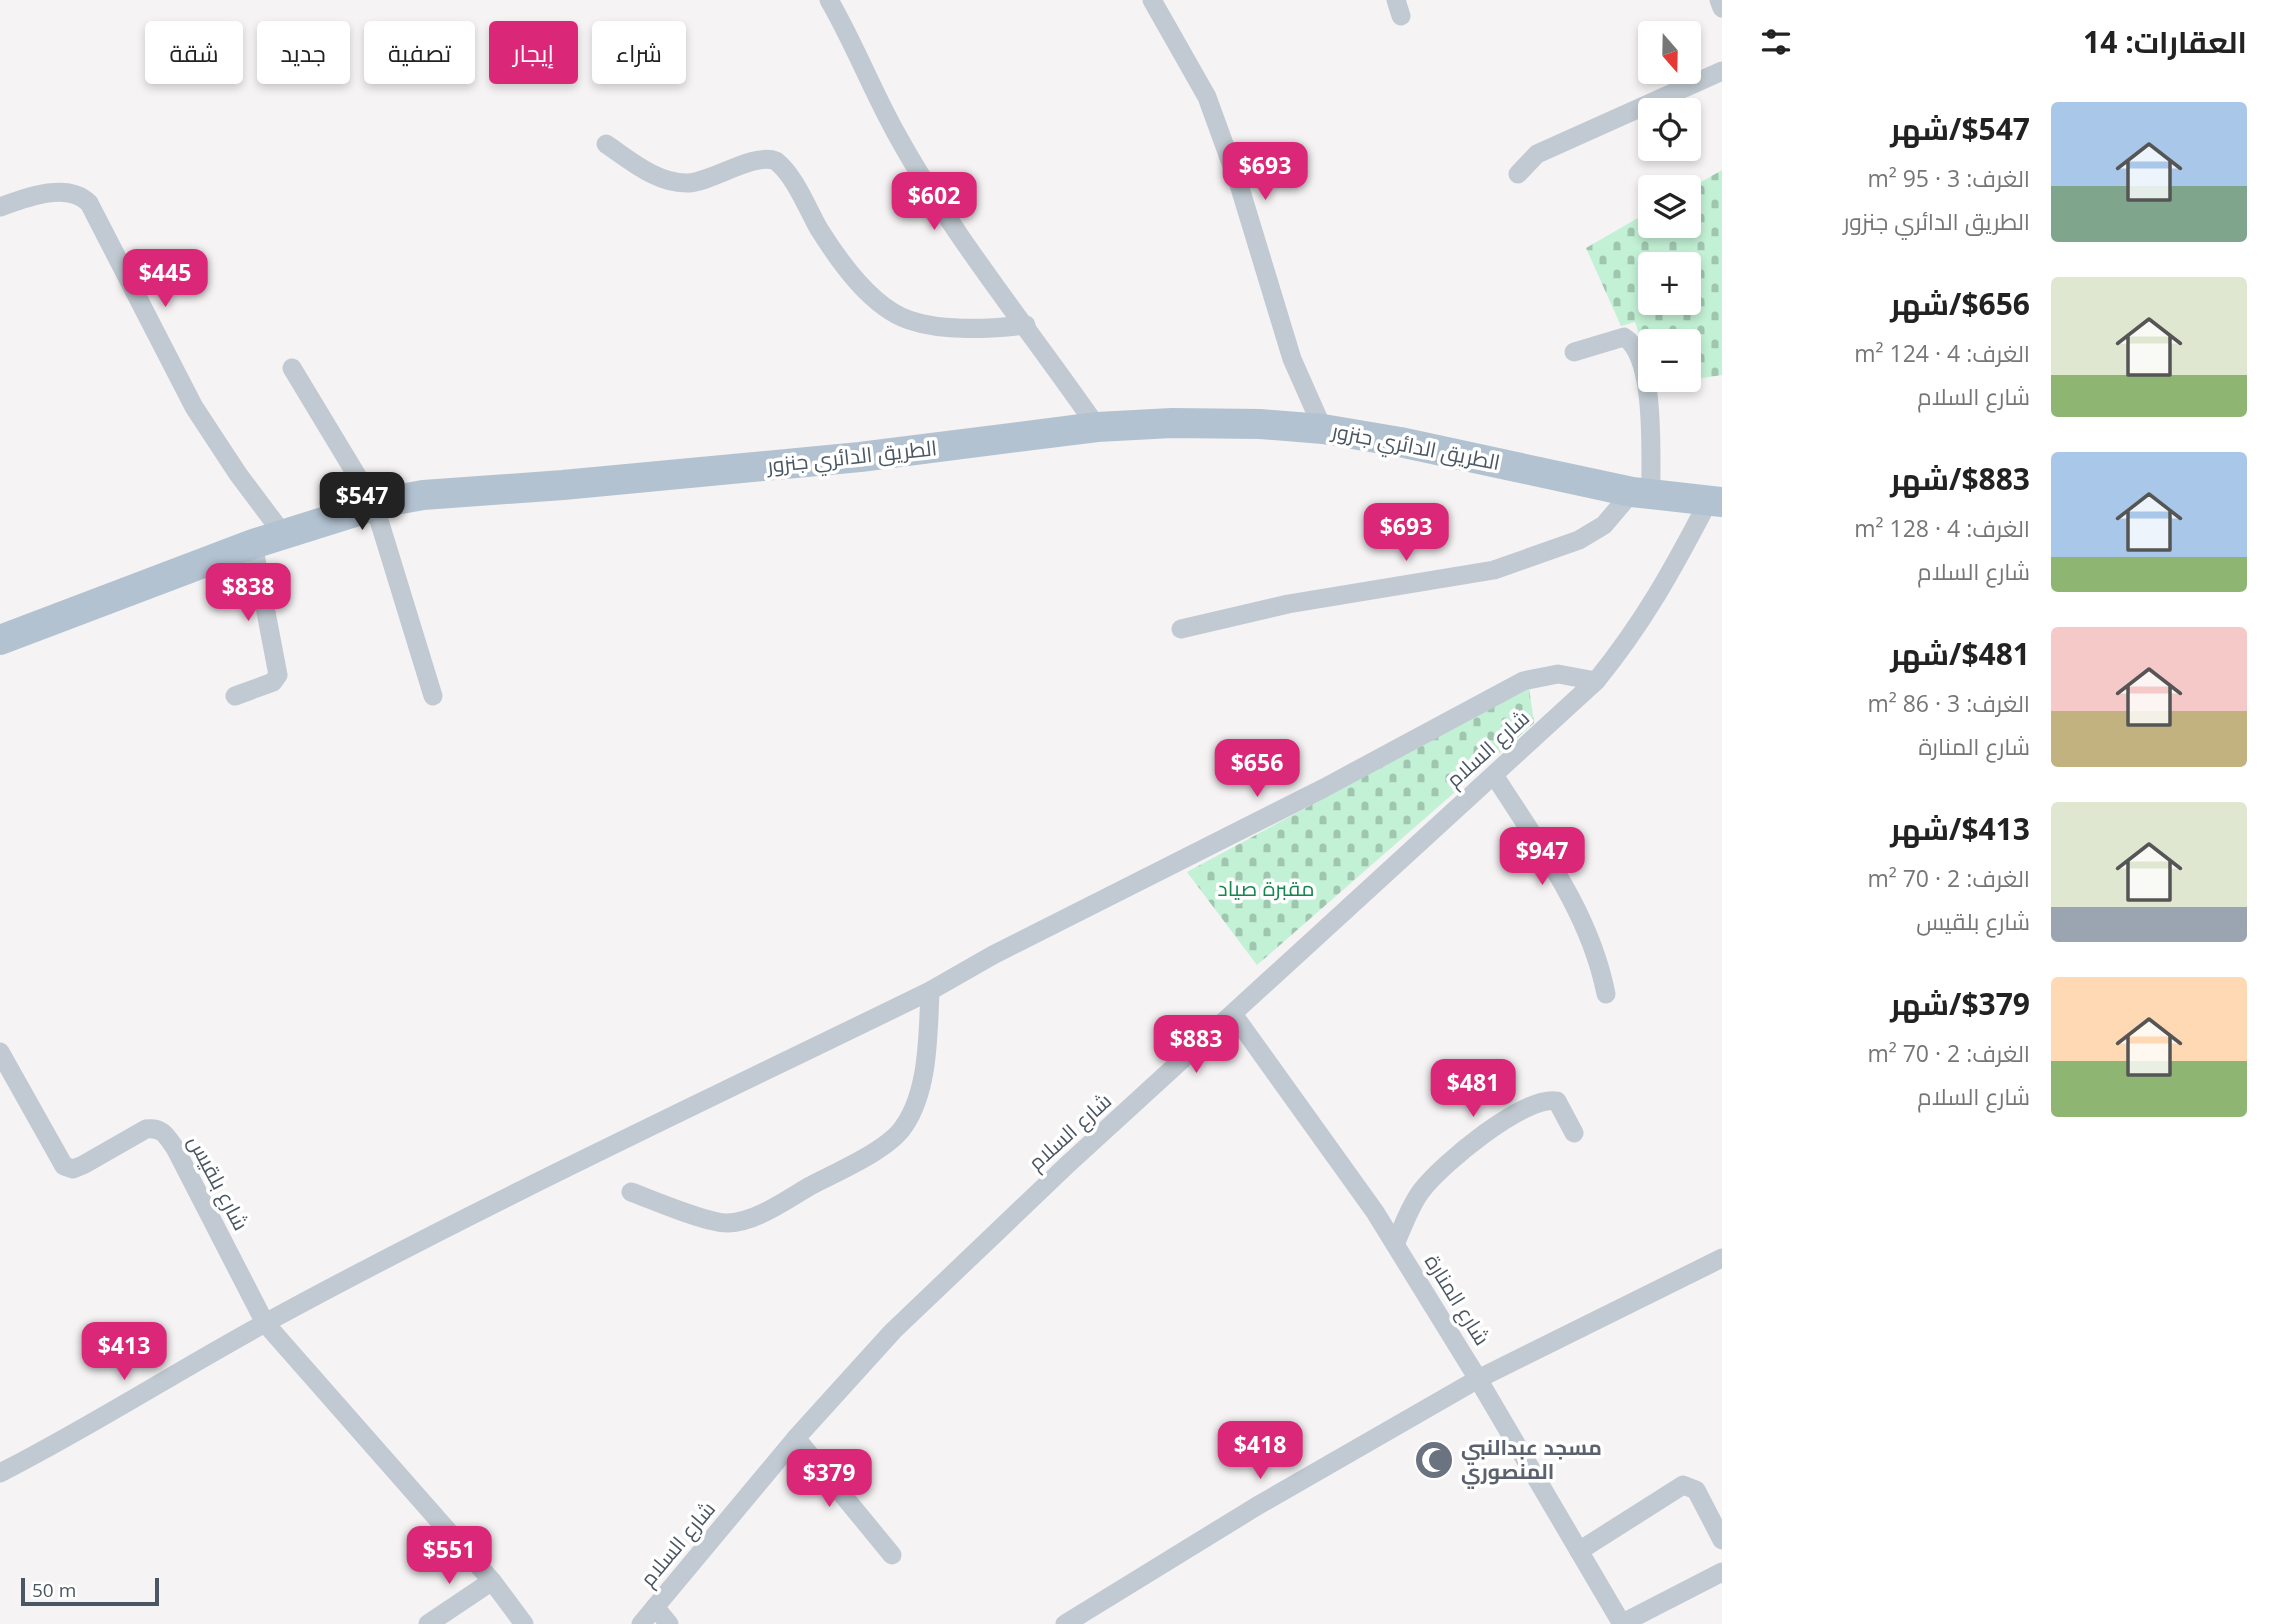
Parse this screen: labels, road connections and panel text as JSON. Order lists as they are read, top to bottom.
{
  "streets": {
    "main road": ["الطريق الدائري جنزور"],
    "street": ["شارع السلام", "شارع بلقيس", "شارع المنارة"]
  },
  "crossings": [
    ["الطريق الدائري جنزور", "شارع السلام"],
    ["شارع السلام", "شارع المنارة"]
  ],
  "parks": ["مقبرة صياد"],
  "places": {
    "mosque": ["مسجد عبدالنبي المنصوري"]
  },
  "scale_bar": "50 m",
  "north": "bottom",
  "page": {
    "heading": "العقارات: 14",
    "map_buttons": ["+", "−"],
    "chip": [
      "شراء",
      "إيجار",
      "تصفية",
      "جديد",
      "شقة"
    ],
    "list": [
      {
        "name": "$547/شهر",
        "note": "الغرف: 3 · 95 m² · الطريق الدائري جنزور"
      },
      {
        "name": "$656/شهر",
        "note": "الغرف: 4 · 124 m² · شارع السلام"
      },
      {
        "name": "$883/شهر",
        "note": "الغرف: 4 · 128 m² · شارع السلام"
      },
      {
        "name": "$481/شهر",
        "note": "الغرف: 3 · 86 m² · شارع المنارة"
      },
      {
        "name": "$413/شهر",
        "note": "الغرف: 2 · 70 m² · شارع بلقيس"
      },
      {
        "name": "$379/شهر",
        "note": "الغرف: 2 · 70 m² · شارع السلام"
      }
    ],
    "price": [
      "$693",
      "$602",
      "$445",
      "$547",
      "$693",
      "$838",
      "$656",
      "$947",
      "$883",
      "$481",
      "$413",
      "$418",
      "$379",
      "$551"
    ],
    "scale": "50 m"
  }
}
